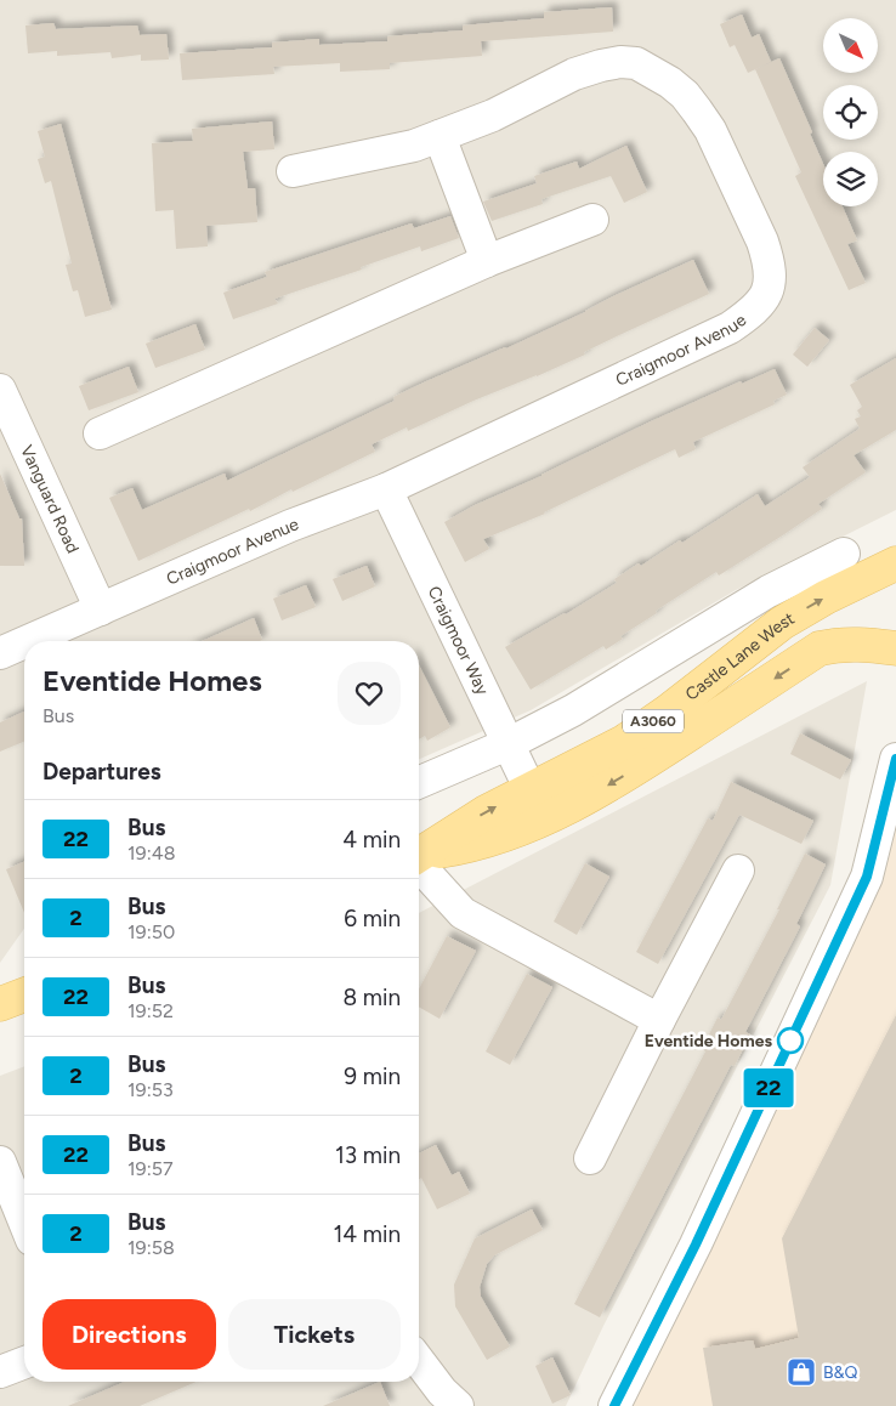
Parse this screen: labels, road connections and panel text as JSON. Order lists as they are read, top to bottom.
{
  "streets": {
    "main road": ["Castle Lane West", "A3060"],
    "street": ["Craigmoor Avenue", "Vanguard Road", "Craigmoor Way"]
  },
  "crossings": [
    ["Craigmoor Avenue", "Vanguard Road"],
    ["Craigmoor Avenue", "Craigmoor Way"],
    ["Craigmoor Way", "Castle Lane West"]
  ],
  "places": {
    "other": ["Eventide Homes"],
    "shop": ["B&Q"]
  },
  "lines": ["bus line 22"],
  "north": "bottom right",
  "page": {
    "on_map": "22",
    "heading": [
      ["Eventide Homes", "Bus"],
      "Departures"
    ],
    "list": [
      {
        "mark": "22",
        "name": "Bus",
        "note": "19:48",
        "value": "4 min"
      },
      {
        "mark": "2",
        "name": "Bus",
        "note": "19:50",
        "value": "6 min"
      },
      {
        "mark": "22",
        "name": "Bus",
        "note": "19:52",
        "value": "8 min"
      },
      {
        "mark": "2",
        "name": "Bus",
        "note": "19:53",
        "value": "9 min"
      },
      {
        "mark": "22",
        "name": "Bus",
        "note": "19:57",
        "value": "13 min"
      },
      {
        "mark": "2",
        "name": "Bus",
        "note": "19:58",
        "value": "14 min"
      }
    ],
    "buttons": ["Directions", "Tickets"]
  }
}
